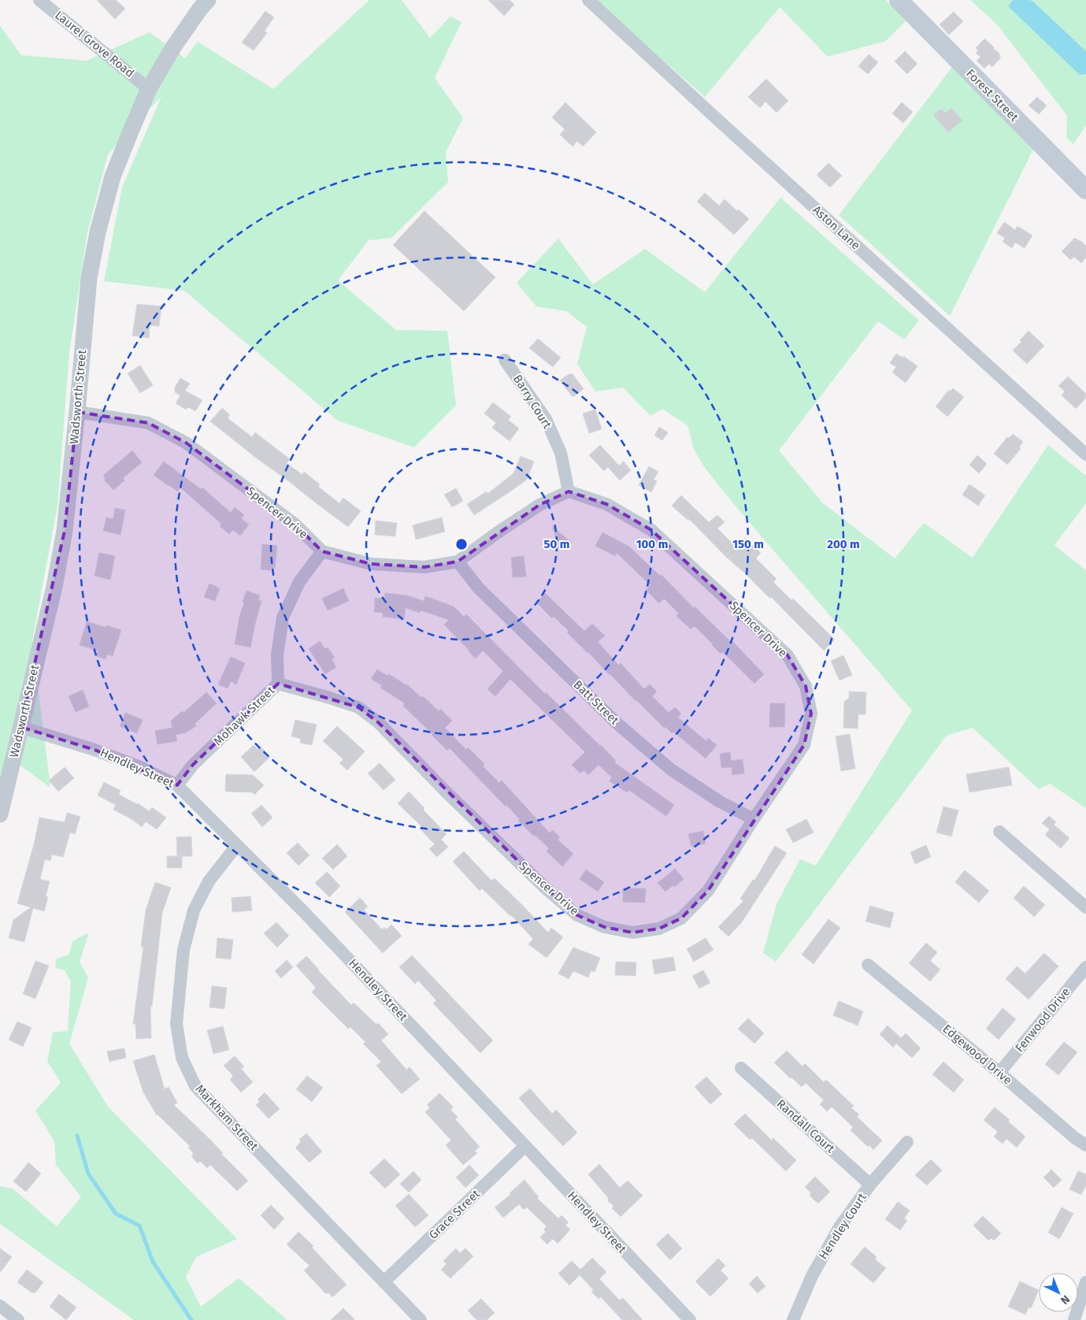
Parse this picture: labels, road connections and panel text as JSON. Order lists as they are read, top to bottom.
{
  "streets": {
    "main road": ["Forest Street"],
    "street": [
      "Laurel Grove Road",
      "Aston Lane",
      "Wadsworth Street",
      "Barry Court",
      "Spencer Drive",
      "Batt Street",
      "Mohawk Street",
      "Hendley Street",
      "Fenwood Drive",
      "Edgewood Drive",
      "Markham Street",
      "Randall Court",
      "Grace Street",
      "Hendley Court"
    ]
  },
  "crossings": [
    ["Laurel Grove Road", "Wadsworth Street"],
    ["Wadsworth Street", "Spencer Drive"],
    ["Wadsworth Street", "Hendley Street"],
    ["Barry Court", "Spencer Drive"],
    ["Spencer Drive", "Batt Street"],
    ["Spencer Drive", "Mohawk Street"],
    ["Mohawk Street", "Hendley Street"],
    ["Hendley Street", "Markham Street"],
    ["Hendley Street", "Grace Street"],
    ["Fenwood Drive", "Edgewood Drive"],
    ["Markham Street", "Grace Street"],
    ["Randall Court", "Hendley Court"]
  ],
  "north": "bottom right",
  "rings": [
    "50 m",
    "100 m",
    "150 m",
    "200 m"
  ]
}
